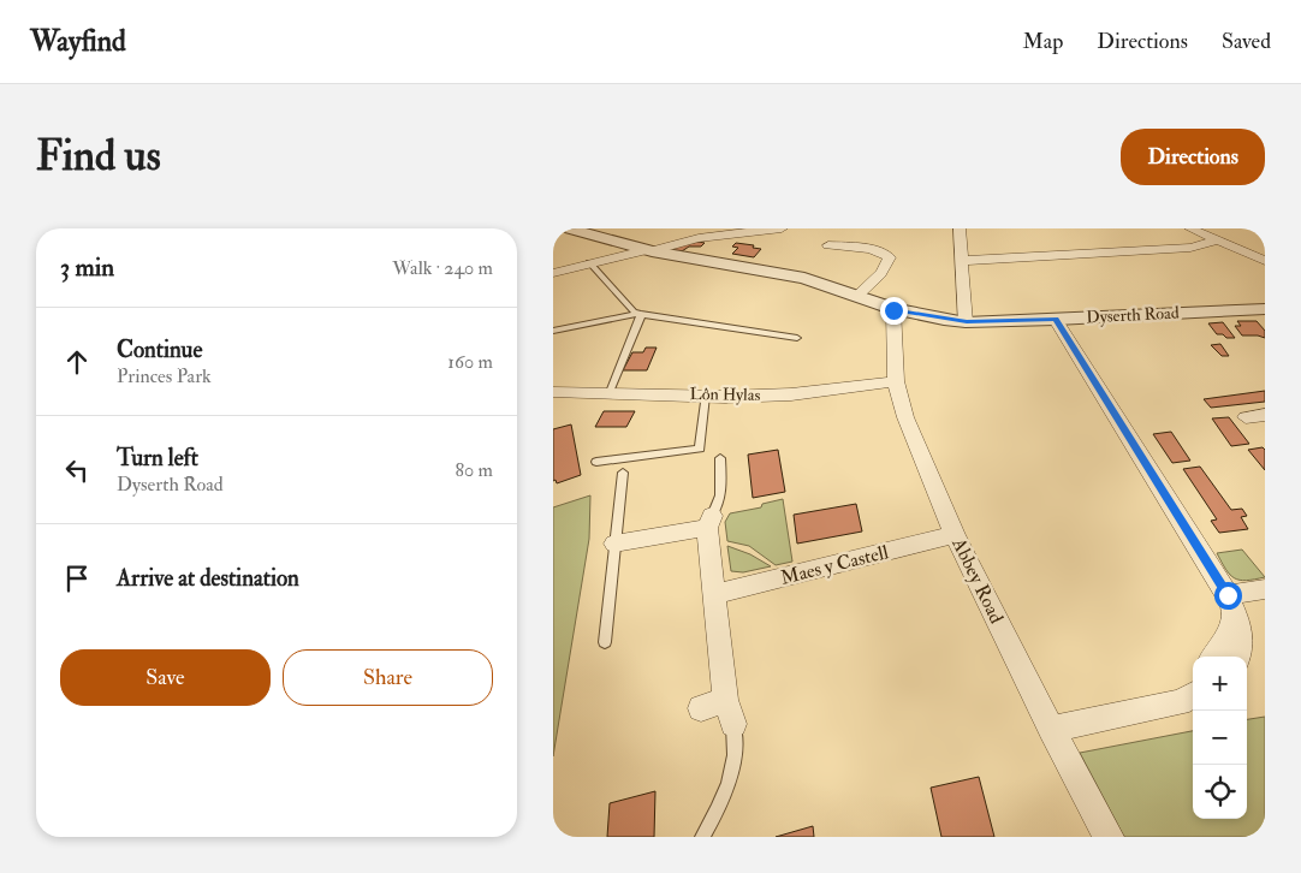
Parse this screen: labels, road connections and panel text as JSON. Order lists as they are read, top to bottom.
{
  "streets": {
    "street": [
      "Dyserth Road",
      "Lôn Hylas",
      "Maes y Castell",
      "Abbey Road"
    ]
  },
  "crossings": [
    ["Dyserth Road", "Abbey Road"],
    ["Lôn Hylas", "Abbey Road"],
    ["Maes y Castell", "Abbey Road"]
  ],
  "page": {
    "header": "Wayfind",
    "nav": ["Map", "Directions", "Saved"],
    "buttons": [
      "Directions",
      ["Save", "Share"]
    ],
    "title": "Find us",
    "heading": ["3 min", "Walk · 240 m"],
    "list": [
      ["Continue", "Princes Park", "160 m"],
      ["Turn left", "Dyserth Road", "80 m"],
      "Arrive at destination"
    ],
    "map_buttons": ["+", "−"]
  }
}
